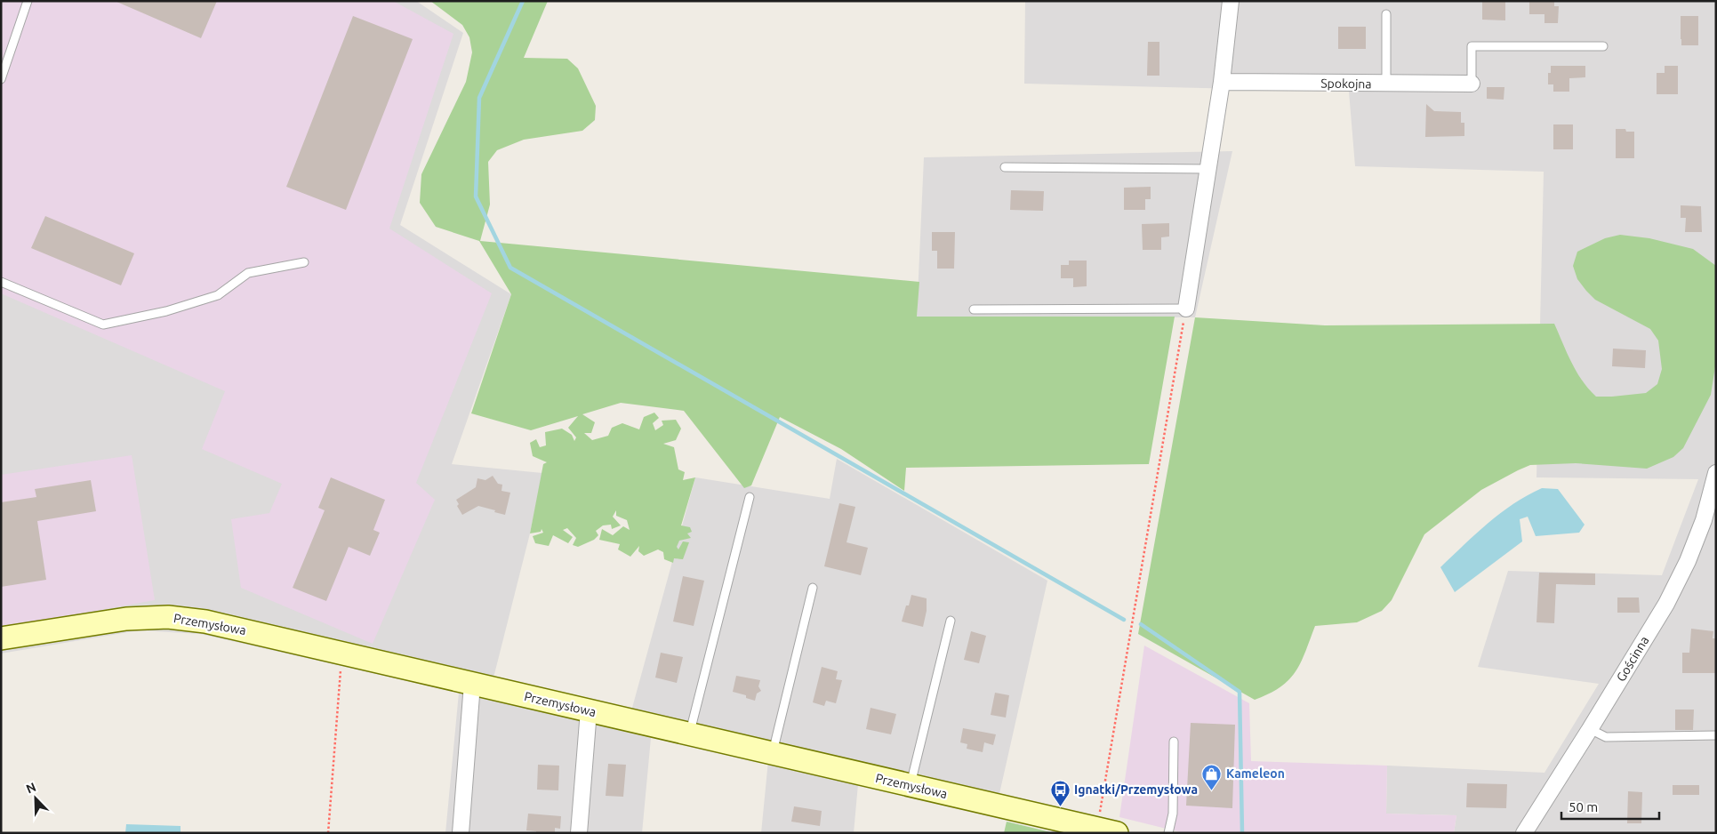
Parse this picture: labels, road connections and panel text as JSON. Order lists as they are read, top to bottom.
{
  "streets": {
    "street": ["Spokojna", "Przemysłowa", "Gościnna"]
  },
  "places": {
    "shop": ["Kameleon"],
    "bus stop": ["Ignatki/Przemysłowa"]
  },
  "scale_bar": "50 m",
  "north": "top left"
}
